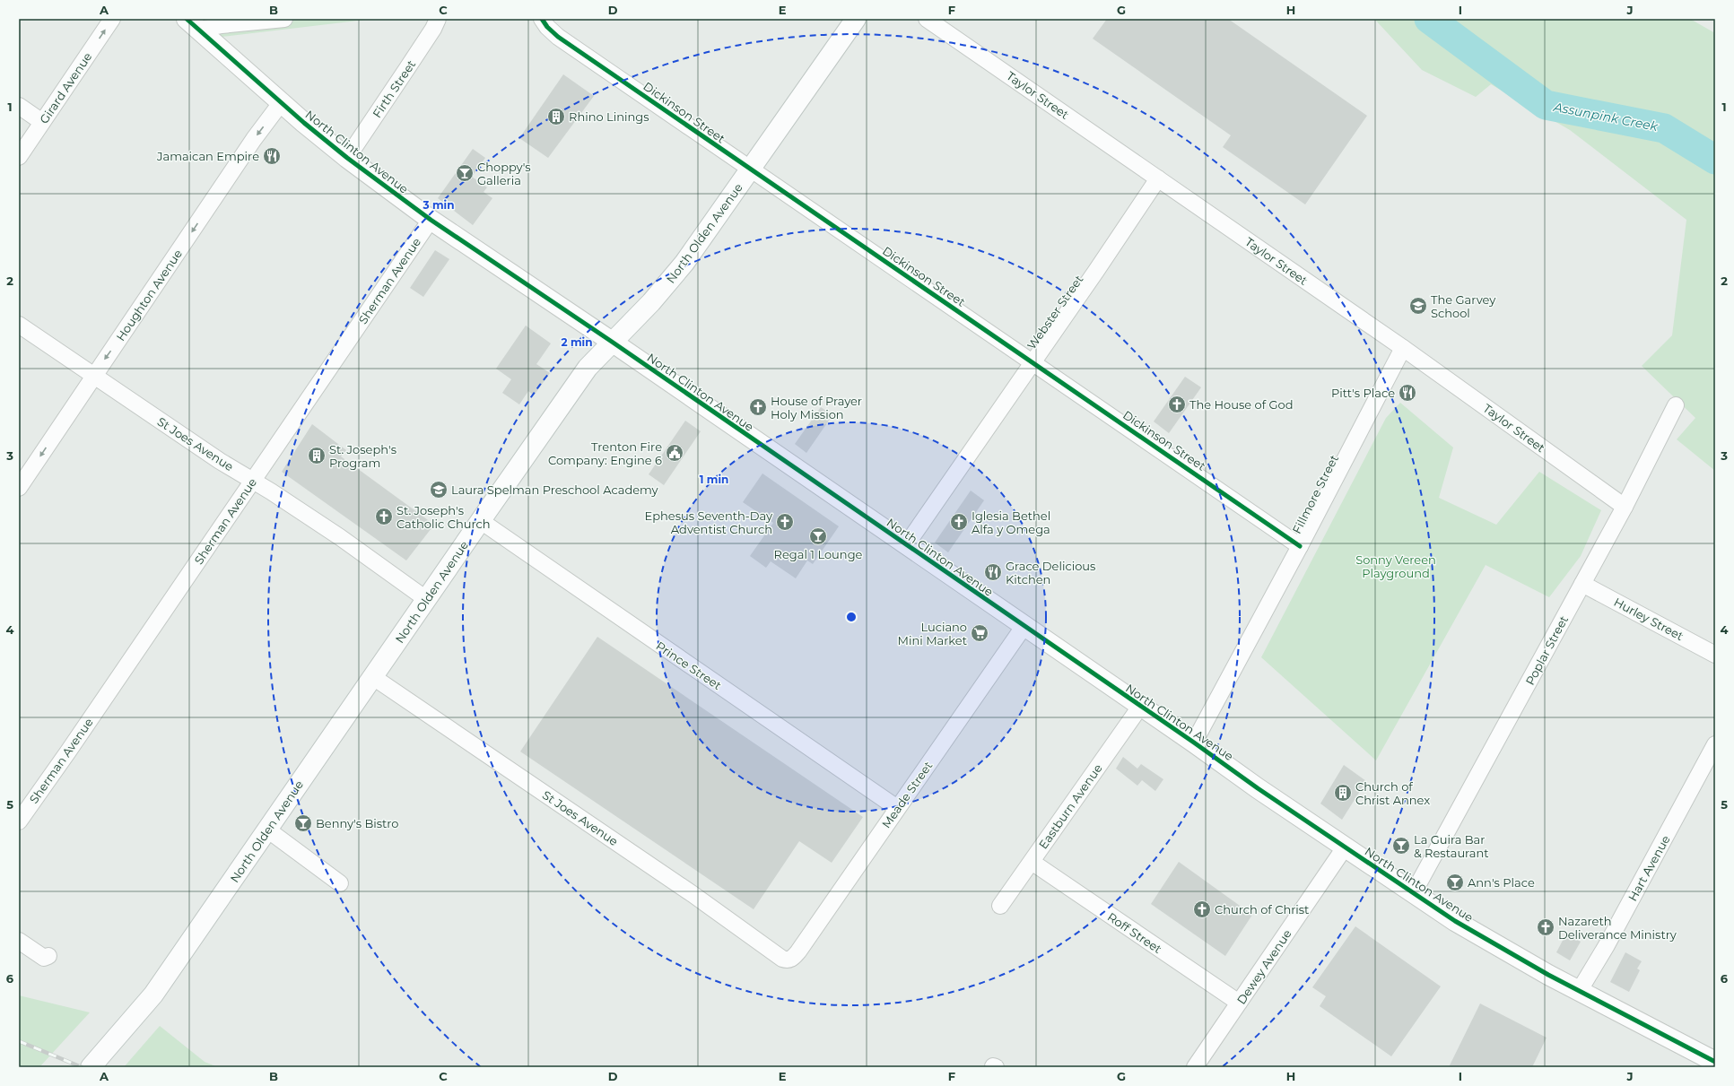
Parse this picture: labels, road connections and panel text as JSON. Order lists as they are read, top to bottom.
{
  "streets": {
    "street": [
      "Girard Avenue",
      "Firth Street",
      "Taylor Street",
      "Dickinson Street",
      "North Clinton Avenue",
      "North Olden Avenue",
      "Sherman Avenue",
      "Houghton Avenue",
      "Webster Street",
      "St Joes Avenue",
      "Fillmore Street",
      "Hurley Street",
      "Poplar Street",
      "Prince Street",
      "Meade Street",
      "Eastburn Avenue",
      "Hart Avenue",
      "Roff Street",
      "Dewey Avenue"
    ]
  },
  "crossings": [
    ["Firth Street", "North Clinton Avenue"],
    ["Taylor Street", "Webster Street"],
    ["Taylor Street", "Fillmore Street"],
    ["Taylor Street", "Poplar Street"],
    ["Dickinson Street", "North Olden Avenue"],
    ["Dickinson Street", "Webster Street"],
    ["Dickinson Street", "Fillmore Street"],
    ["North Clinton Avenue", "North Olden Avenue"],
    ["North Clinton Avenue", "Sherman Avenue"],
    ["North Clinton Avenue", "Houghton Avenue"],
    ["North Clinton Avenue", "Webster Street"],
    ["North Clinton Avenue", "Fillmore Street"],
    ["North Clinton Avenue", "Poplar Street"],
    ["North Clinton Avenue", "Meade Street"],
    ["North Clinton Avenue", "Eastburn Avenue"],
    ["North Clinton Avenue", "Hart Avenue"],
    ["North Clinton Avenue", "Dewey Avenue"],
    ["North Olden Avenue", "St Joes Avenue"],
    ["North Olden Avenue", "Prince Street"],
    ["Sherman Avenue", "St Joes Avenue"],
    ["Houghton Avenue", "St Joes Avenue"],
    ["St Joes Avenue", "Meade Street"],
    ["Hurley Street", "Poplar Street"],
    ["Prince Street", "Meade Street"],
    ["Eastburn Avenue", "Roff Street"],
    ["Roff Street", "Dewey Avenue"]
  ],
  "one_way": ["Girard Avenue", "Houghton Avenue"],
  "water": ["Assunpink Creek"],
  "parks": ["Sonny Vereen Playground"],
  "places": {
    "building": ["Rhino Linings", "St. Joseph's Program", "Church of Christ Annex"],
    "restaurant": ["Jamaican Empire", "Pitt's Place", "Grace Delicious Kitchen"],
    "bar": [
      "Choppy's Galleria",
      "Regal 1 Lounge",
      "Benny's Bistro",
      "La Guira Bar & Restaurant",
      "Ann's Place"
    ],
    "school or university": ["The Garvey School", "Laura Spelman Preschool Academy"],
    "church": [
      "The House of God",
      "House of Prayer Holy Mission",
      "St. Joseph's Catholic Church",
      "Ephesus Seventh-Day Adventist Church",
      "Iglesia Bethel Alfa y Omega",
      "Church of Christ",
      "Nazareth Deliverance Ministry"
    ],
    "public building": ["Trenton Fire Company: Engine 6"],
    "supermarket": ["Luciano Mini Market"]
  },
  "grid": {
    "columns": [
      "A",
      "B",
      "C",
      "D",
      "E",
      "F",
      "G",
      "H",
      "I",
      "J"
    ],
    "rows": [
      "1",
      "2",
      "3",
      "4",
      "5",
      "6"
    ]
  },
  "rings": ["3 min", "2 min", "1 min"]
}
